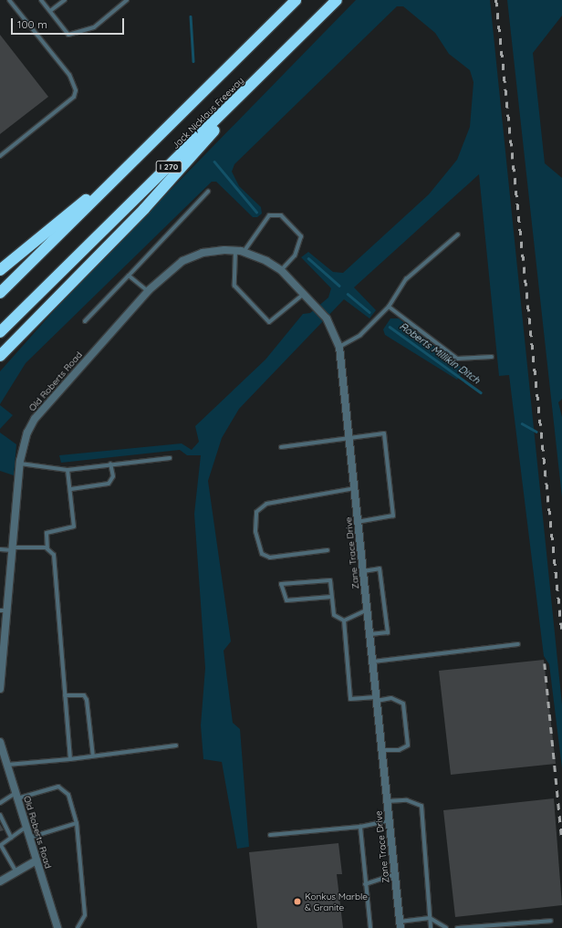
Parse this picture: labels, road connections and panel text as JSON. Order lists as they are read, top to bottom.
{
  "streets": {
    "highway": ["Jack Nicklaus Freeway", "I 270"],
    "street": ["Old Roberts Road", "Zane Trace Drive"]
  },
  "crossings": [
    ["Old Roberts Road", "Zane Trace Drive"]
  ],
  "water": ["Roberts Millikin Ditch"],
  "places": ["Konkus Marble & Granite"],
  "scale_bar": "100 m"
}
